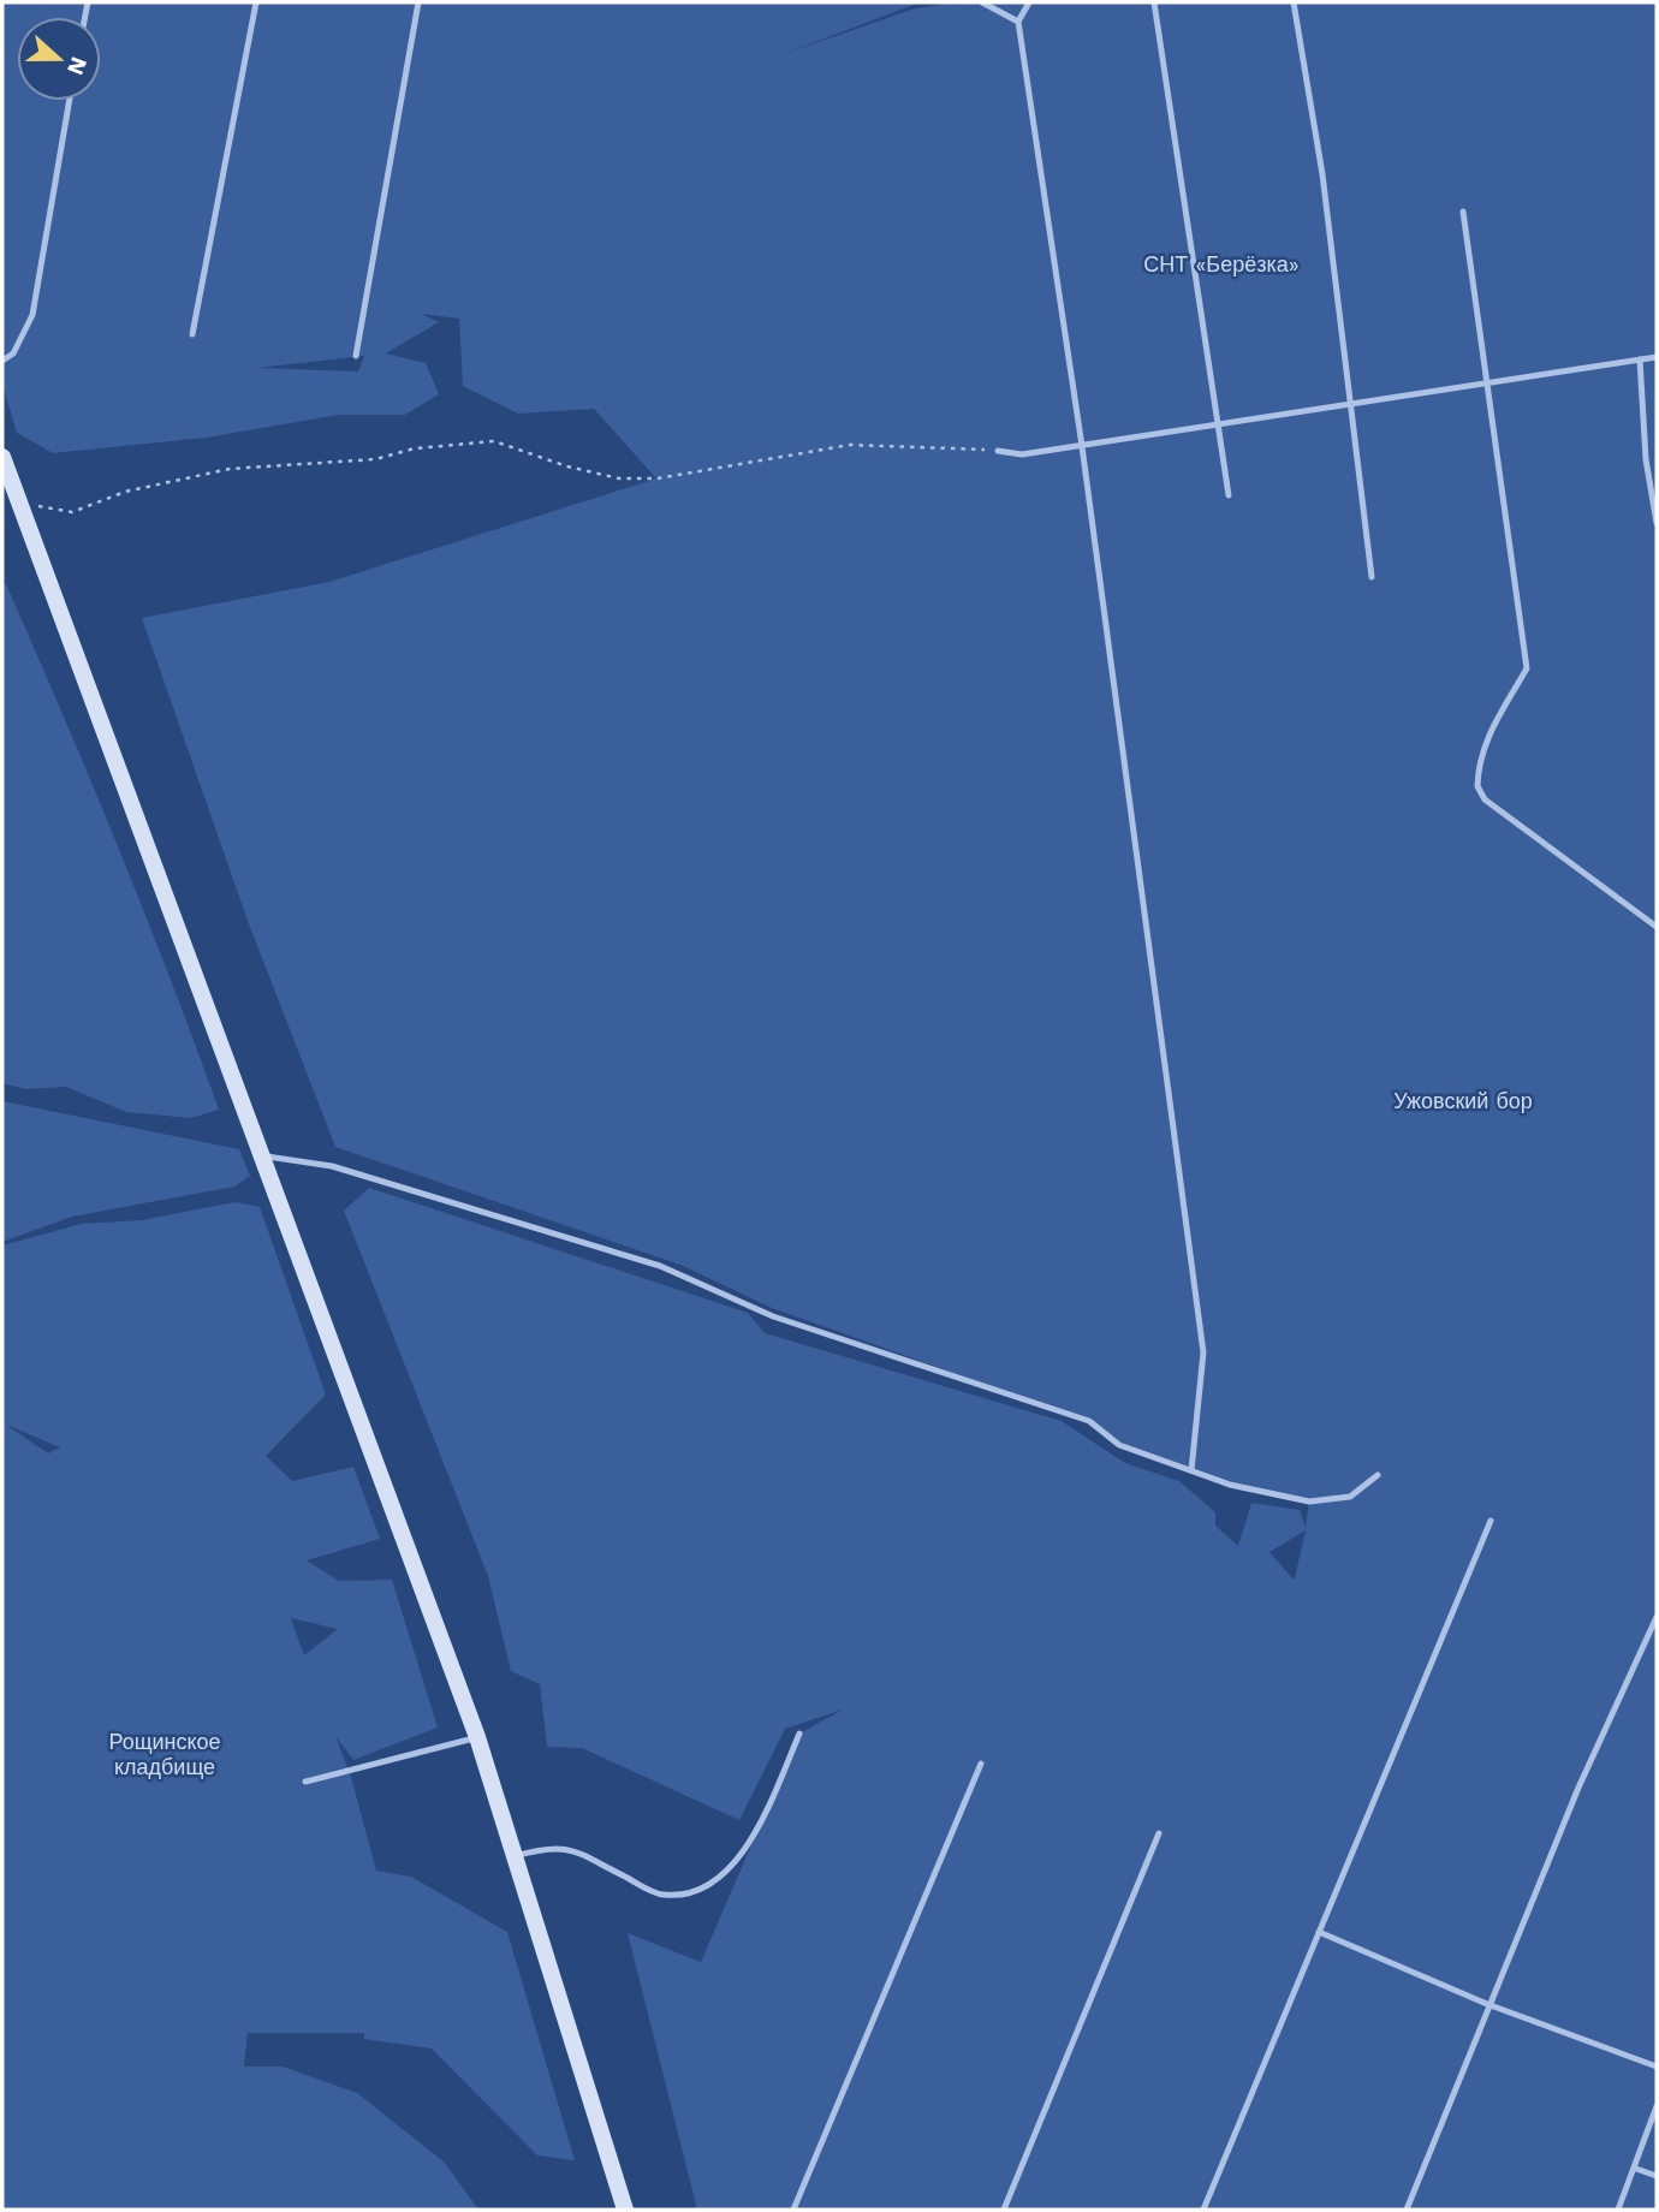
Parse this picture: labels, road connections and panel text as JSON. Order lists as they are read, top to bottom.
{
  "parks": ["СНТ «Берёзка»", "Ужовский бор", "Рощинское кладбище"],
  "north": "right"
}
